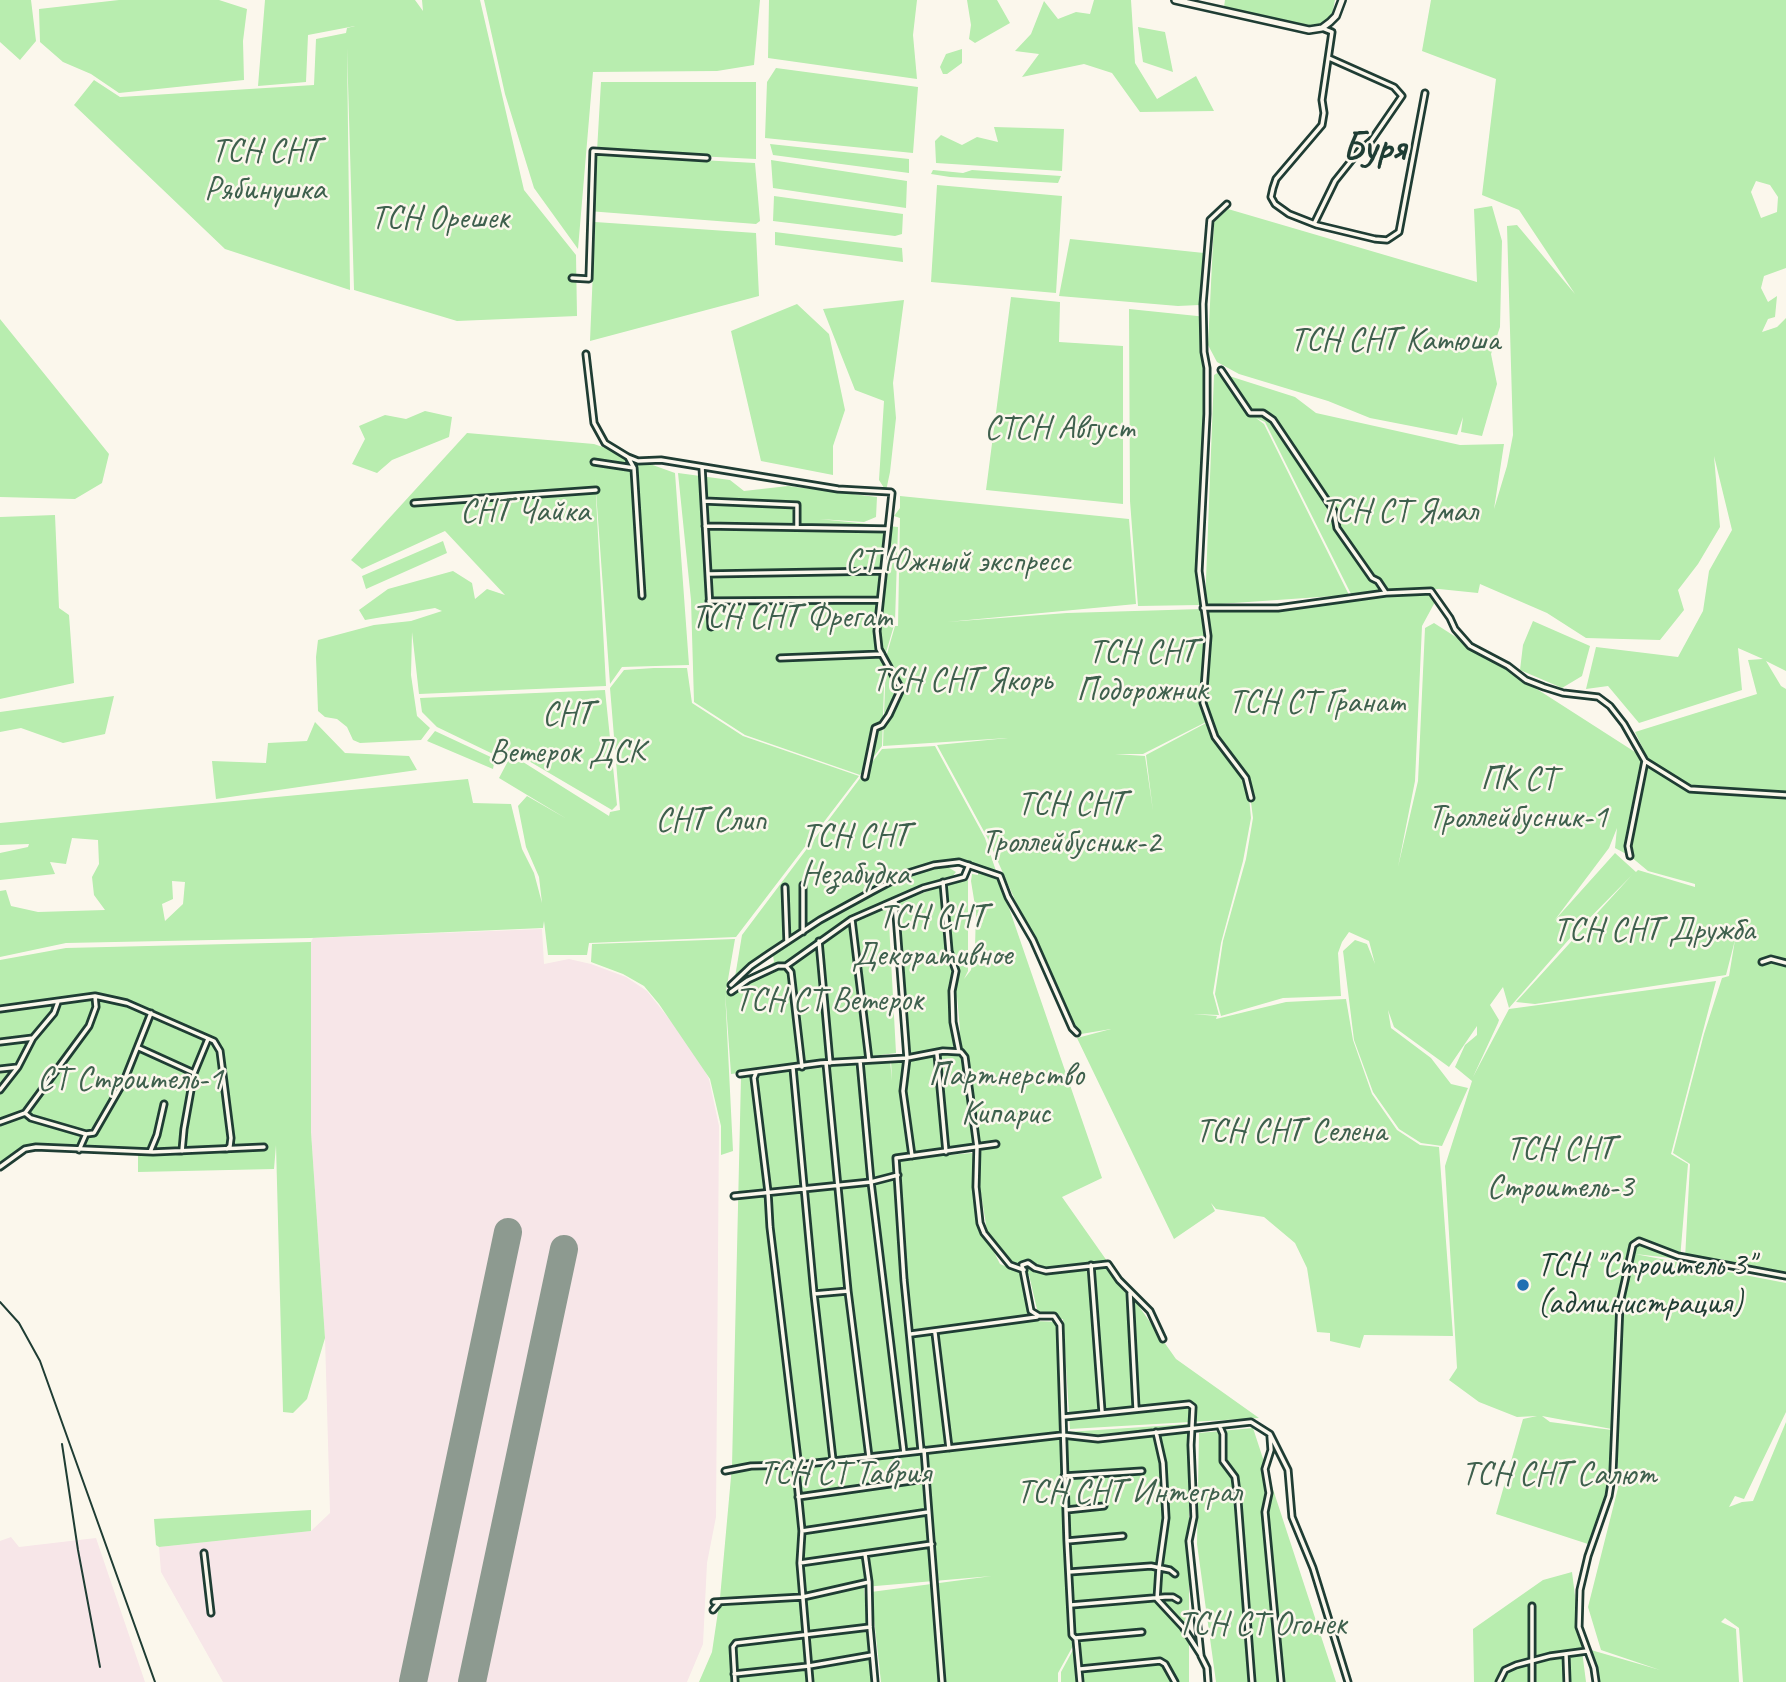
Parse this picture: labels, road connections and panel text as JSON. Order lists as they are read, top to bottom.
{
  "districts": ["Буря"],
  "parks": [
    "ТСН СНТ Рябинушка",
    "ТСН Орешек",
    "ТСН СНТ Катюша",
    "СТСН Август",
    "СНТ Чайка",
    "ТСН СТ Ямал",
    "СТ Южный экспресс",
    "ТСН СНТ Фрегат",
    "ТСН СНТ Подорожник",
    "ТСН СНТ Якорь",
    "ТСН СТ Гранат",
    "СНТ Ветерок ДСК",
    "ПК СТ Троллейбусник-1",
    "ТСН СНТ Троллейбусник-2",
    "СНТ Слип",
    "ТСН СНТ Незабудка",
    "ТСН СНТ Декоративное",
    "ТСН СНТ Дружба",
    "ТСН СТ Ветерок",
    "Партнерство Кипарис",
    "СТ Строитель-1",
    "ТСН СНТ Селена",
    "ТСН СНТ Строитель-3",
    "ТСН СТ Таврия",
    "ТСН СНТ Салют",
    "ТСН СНТ Интеграл",
    "ТСН СТ Огонек"
  ],
  "places": ["ТСН \"Строитель 3\" (администрация)"]
}
